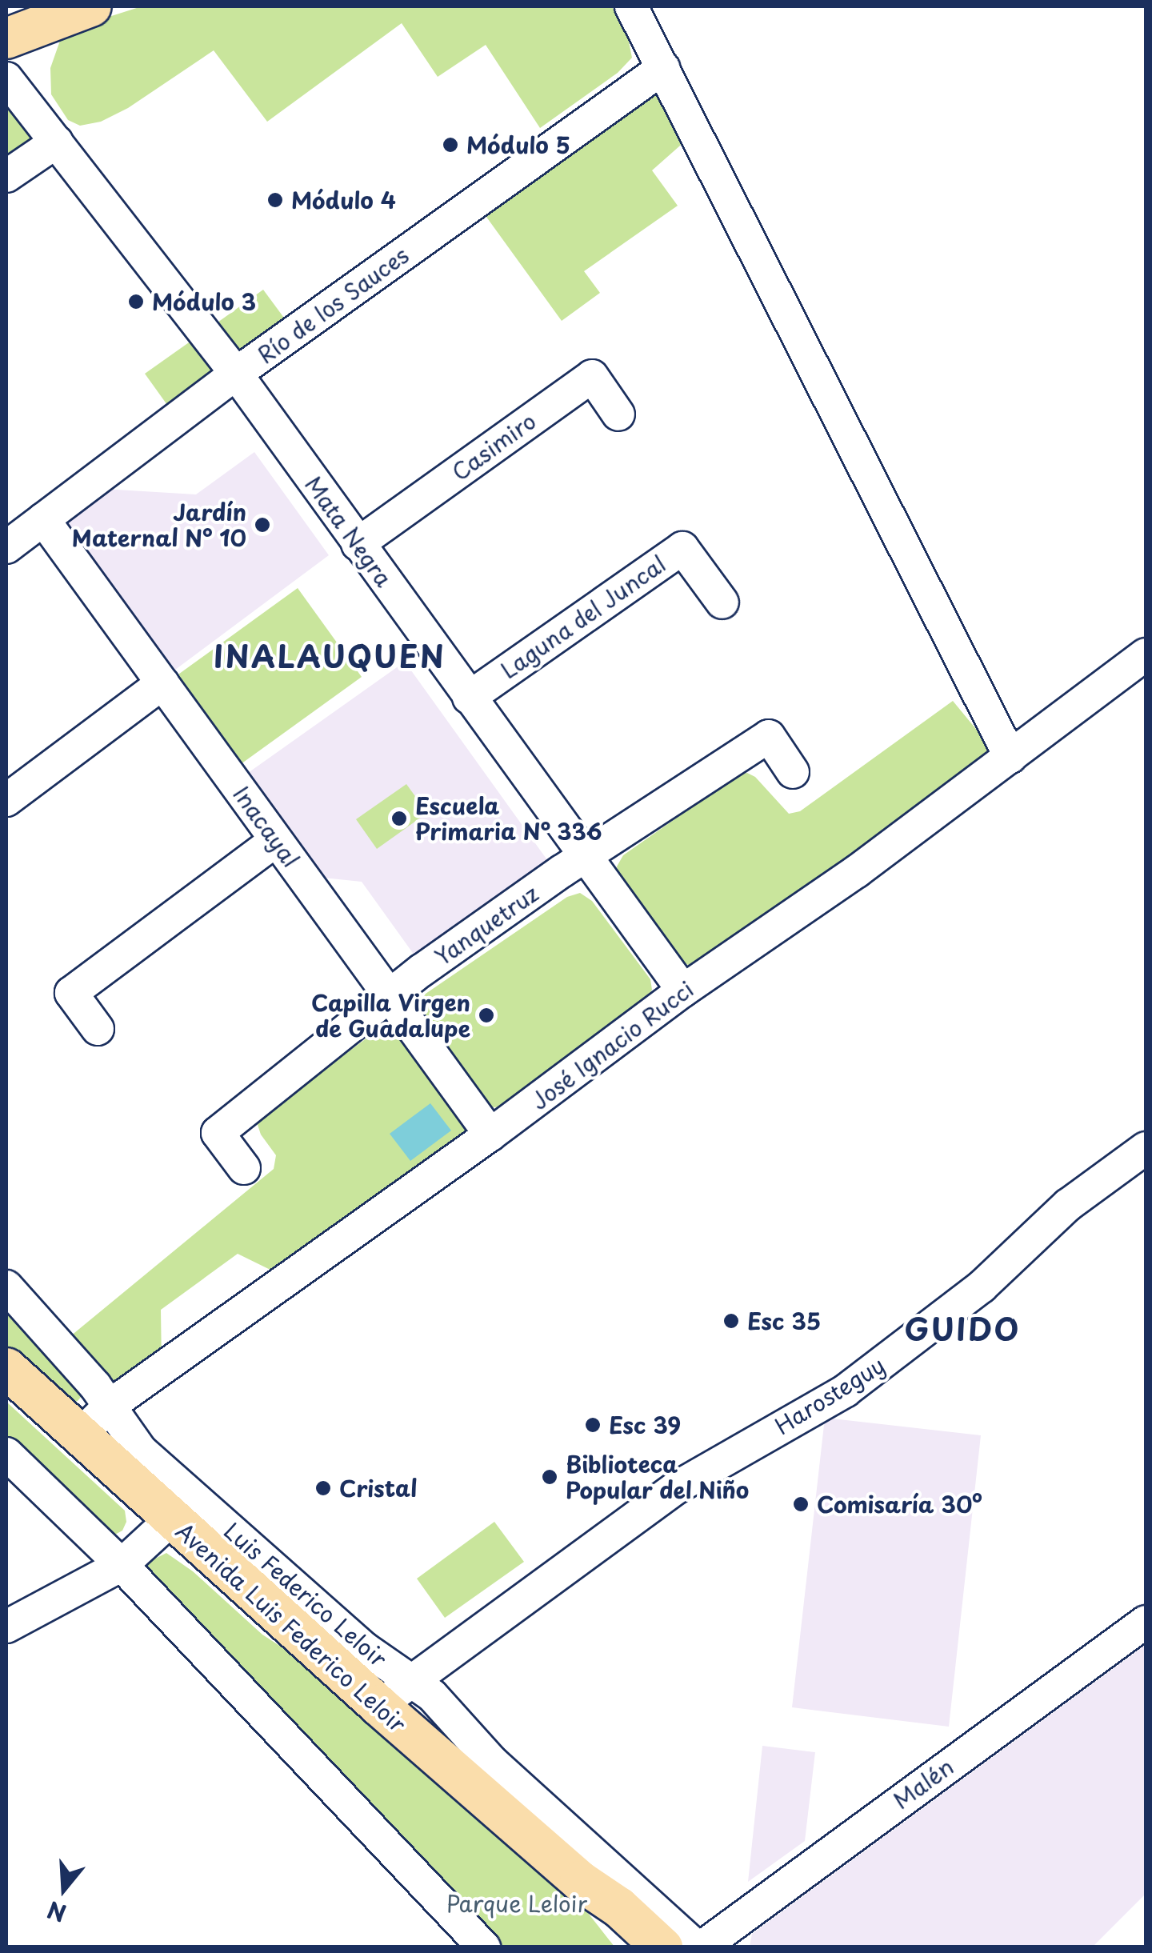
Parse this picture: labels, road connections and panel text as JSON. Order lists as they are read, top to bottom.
{
  "streets": {
    "main road": ["Avenida Luis Federico Leloir"],
    "street": [
      "Río de los Sauces",
      "Casimiro",
      "Mata Negra",
      "Laguna del Juncal",
      "Inacayal",
      "Yanquetruz",
      "José Ignacio Rucci",
      "Harosteguy",
      "Luis Federico Leloir",
      "Malén"
    ]
  },
  "crossings": [
    ["Río de los Sauces", "Mata Negra"],
    ["Río de los Sauces", "Inacayal"],
    ["Casimiro", "Mata Negra"],
    ["Mata Negra", "Laguna del Juncal"],
    ["Mata Negra", "Yanquetruz"],
    ["Mata Negra", "José Ignacio Rucci"],
    ["Inacayal", "Yanquetruz"],
    ["Inacayal", "José Ignacio Rucci"],
    ["José Ignacio Rucci", "Luis Federico Leloir"],
    ["José Ignacio Rucci", "Avenida Luis Federico Leloir"],
    ["Harosteguy", "Luis Federico Leloir"],
    ["Harosteguy", "Avenida Luis Federico Leloir"],
    ["Luis Federico Leloir", "Malén"]
  ],
  "districts": ["INALAUQUEN", "GUIDO"],
  "parks": ["Parque Leloir"],
  "places": [
    "Módulo 5",
    "Módulo 4",
    "Módulo 3",
    "Jardín Maternal N° 10",
    "Escuela Primaria N° 336",
    "Capilla Virgen de Guadalupe",
    "Esc 35",
    "Esc 39",
    "Biblioteca Popular del Niño",
    "Cristal",
    "Comisaría 30º"
  ],
  "north": "bottom"
}
